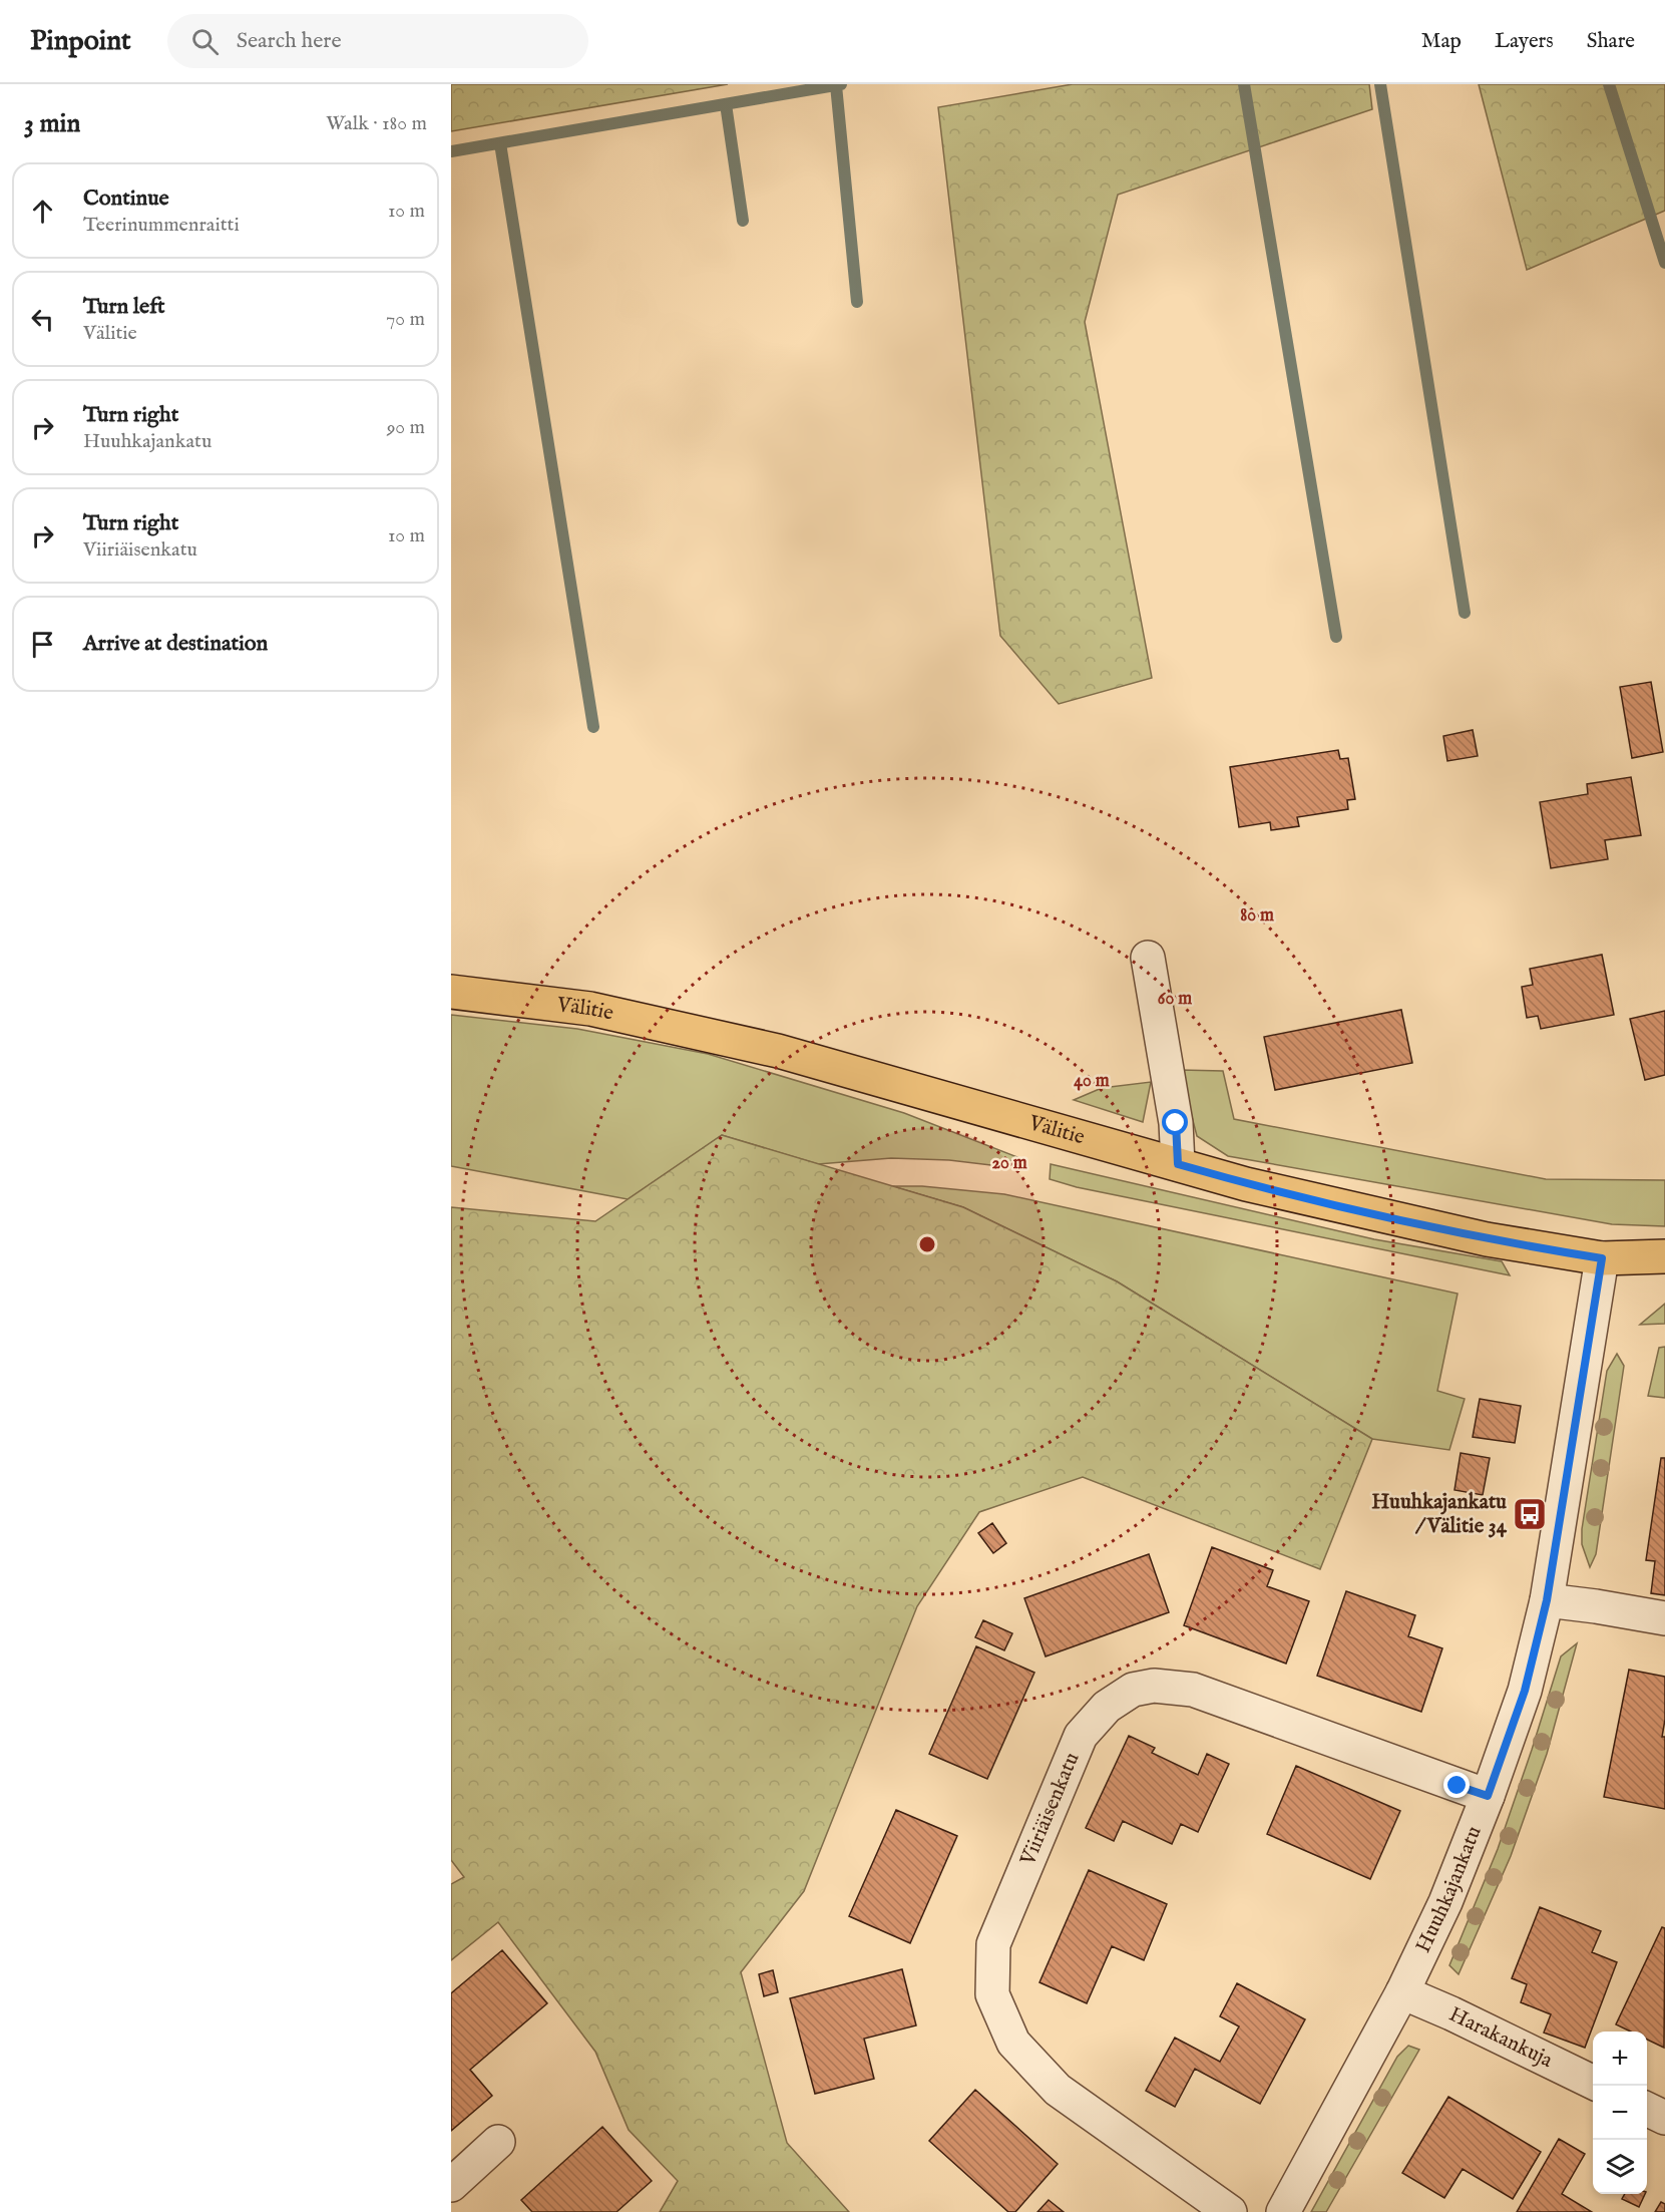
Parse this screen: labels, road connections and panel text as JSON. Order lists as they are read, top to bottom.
{
  "streets": {
    "main road": ["Välitie"],
    "street": ["Viiriäisenkatu", "Huuhkajankatu", "Harakankuja"]
  },
  "crossings": [
    ["Välitie", "Huuhkajankatu"],
    ["Viiriäisenkatu", "Huuhkajankatu"],
    ["Huuhkajankatu", "Harakankuja"]
  ],
  "places": {
    "bus stop": ["Huuhkajankatu / Välitie 34"]
  },
  "page": {
    "header": "Pinpoint",
    "search": "Search here",
    "nav": ["Map", "Layers", "Share"],
    "heading": ["3 min", "Walk · 180 m"],
    "list": [
      ["Continue", "Teerinummenraitti", "10 m"],
      ["Turn left", "Välitie", "70 m"],
      ["Turn right", "Huuhkajankatu", "90 m"],
      ["Turn right", "Viiriäisenkatu", "10 m"],
      "Arrive at destination"
    ],
    "map_buttons": ["+", "−"]
  },
  "rings": [
    "80 m",
    "60 m",
    "40 m",
    "20 m"
  ]
}
